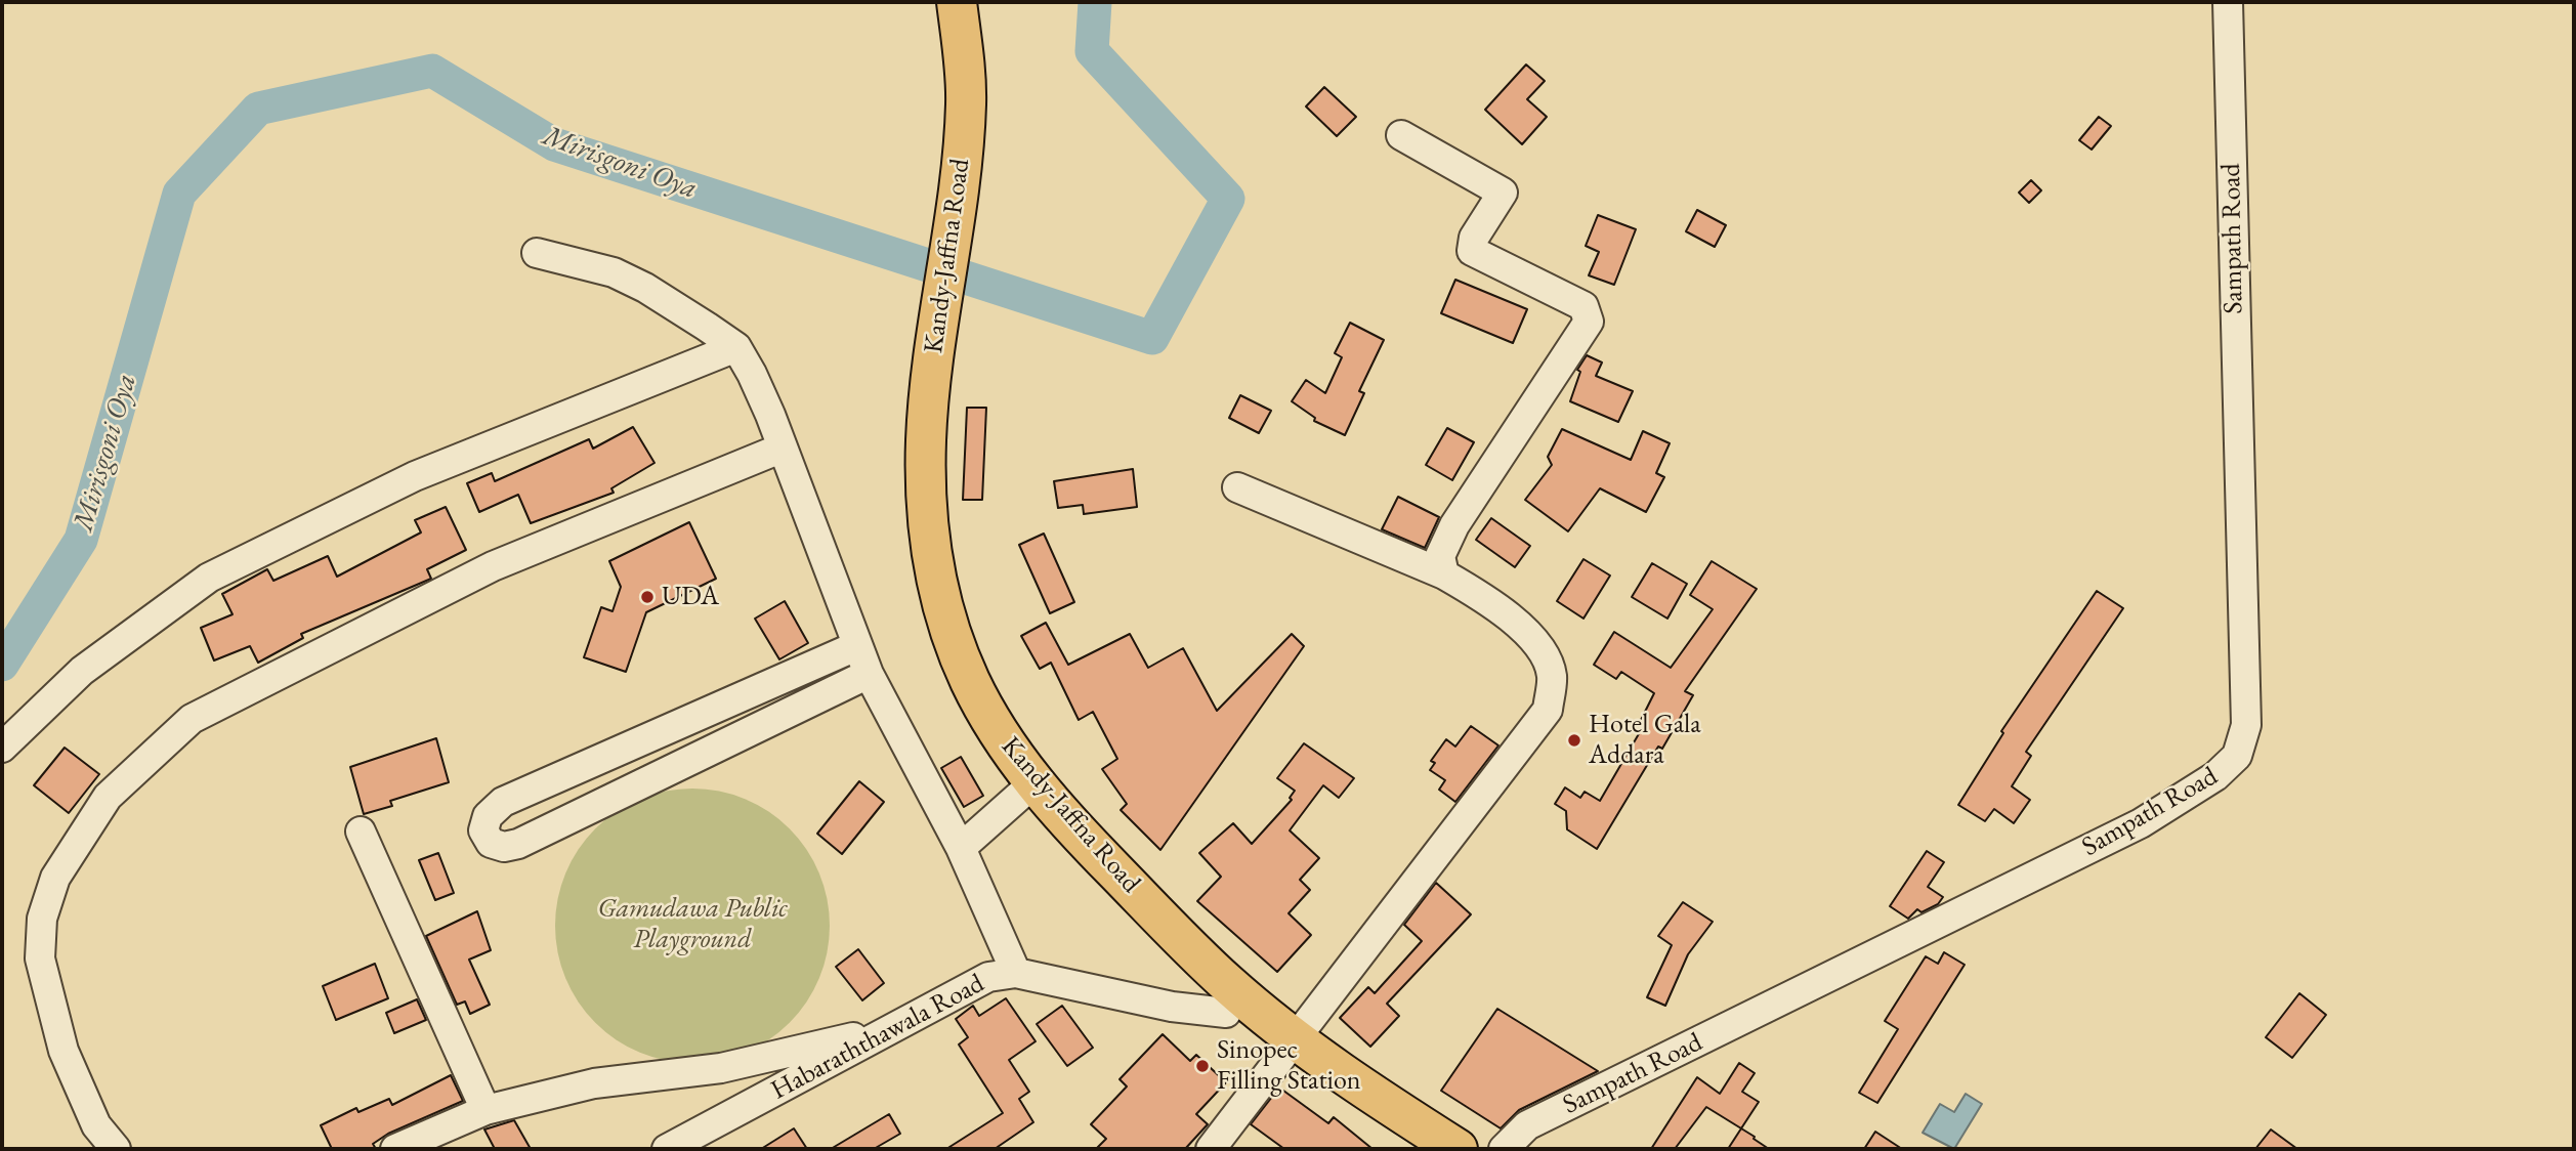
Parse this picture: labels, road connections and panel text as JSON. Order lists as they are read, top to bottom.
{
  "streets": {
    "highway": ["Kandy-Jaffna Road"],
    "street": ["Sampath Road", "Habaraththawala Road"]
  },
  "crossings": [
    ["Kandy-Jaffna Road", "Habaraththawala Road"]
  ],
  "water": ["Mirisgoni Oya"],
  "parks": ["Gamudawa Public Playground"],
  "places": ["UDA", "Hotel Gala Addara", "Sinopec Filling Station"]
}
